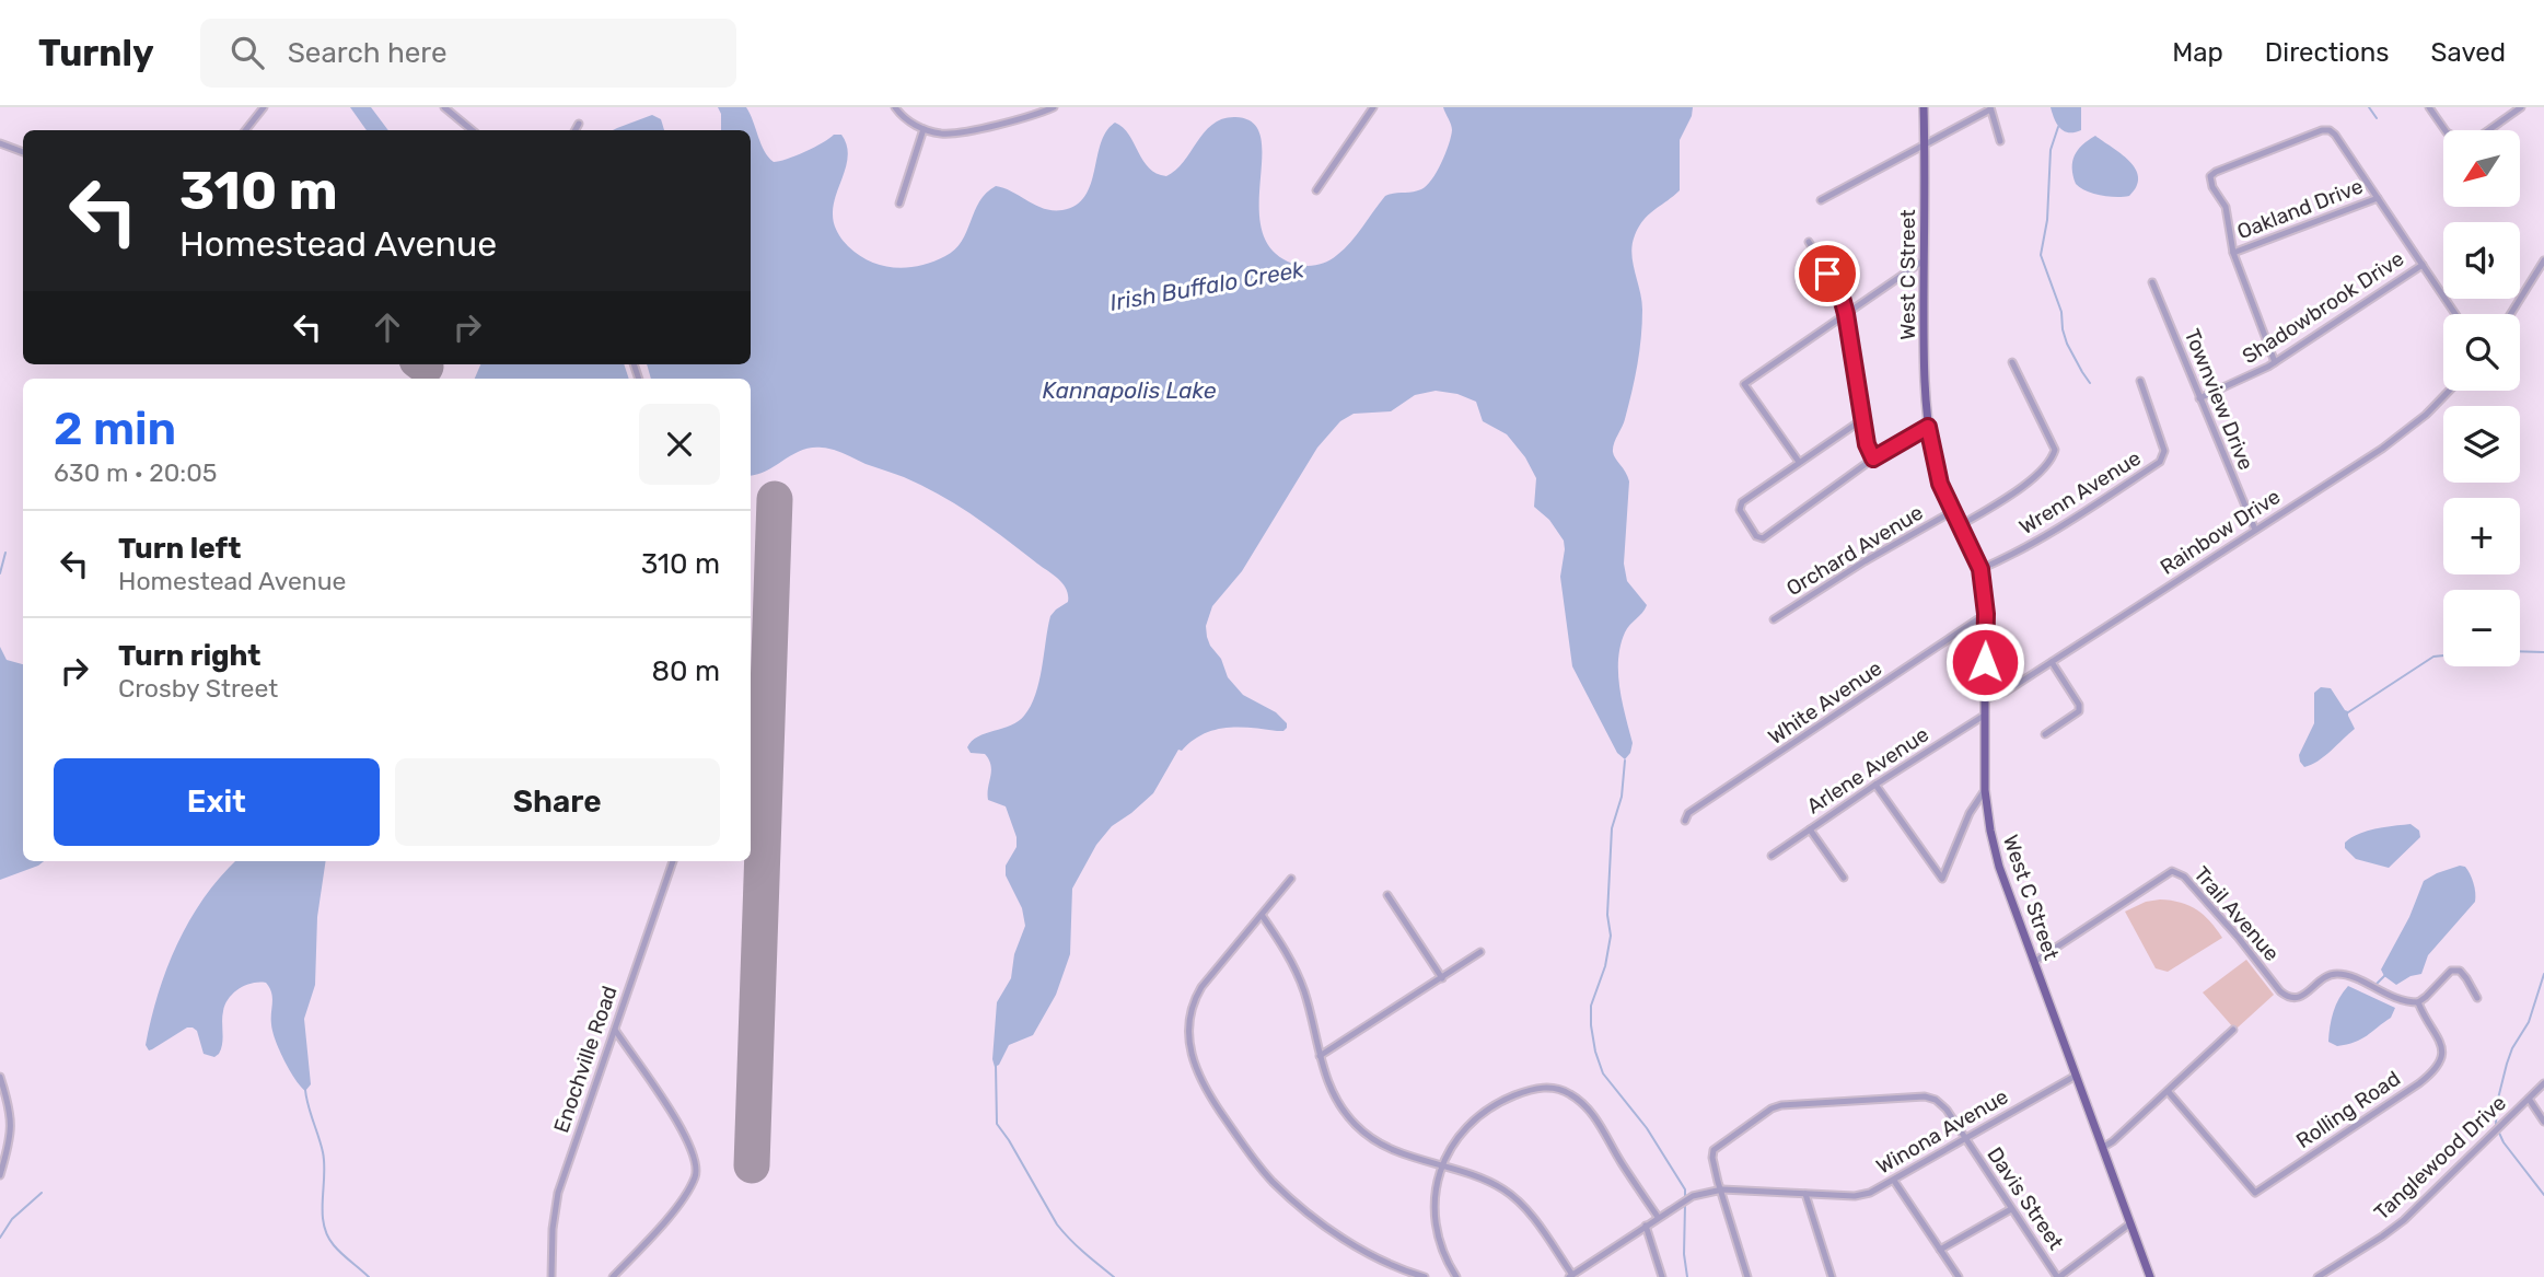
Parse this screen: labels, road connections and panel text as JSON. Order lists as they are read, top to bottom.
{
  "streets": {
    "main road": ["West C Street"],
    "street": [
      "Oakland Drive",
      "Shadowbrook Drive",
      "Townview Drive",
      "Wrenn Avenue",
      "Rainbow Drive",
      "Orchard Avenue",
      "White Avenue",
      "Arlene Avenue",
      "Trail Avenue",
      "Enochville Road",
      "Rolling Road",
      "Winona Avenue",
      "Tanglewood Drive",
      "Davis Street"
    ]
  },
  "crossings": [
    ["West C Street", "Wrenn Avenue"],
    ["West C Street", "Rainbow Drive"],
    ["West C Street", "Orchard Avenue"],
    ["West C Street", "White Avenue"],
    ["West C Street", "Arlene Avenue"],
    ["West C Street", "Trail Avenue"],
    ["West C Street", "Winona Avenue"],
    ["Shadowbrook Drive", "Townview Drive"],
    ["Townview Drive", "Rainbow Drive"],
    ["Trail Avenue", "Rolling Road"],
    ["Winona Avenue", "Davis Street"]
  ],
  "water": ["Irish Buffalo Creek", "Kannapolis Lake"],
  "north": "bottom left",
  "page": {
    "header": "Turnly",
    "search": "Search here",
    "nav": ["Map", "Directions", "Saved"],
    "map_buttons": ["+", "−"],
    "turn": ["310 m", "Homestead Avenue"],
    "heading": ["2 min", "630 m · 20:05"],
    "list": [
      {
        "name": "Turn left",
        "note": "Homestead Avenue",
        "value": "310 m"
      },
      {
        "name": "Turn right",
        "note": "Crosby Street",
        "value": "80 m"
      }
    ],
    "buttons": ["Exit", "Share"]
  }
}
